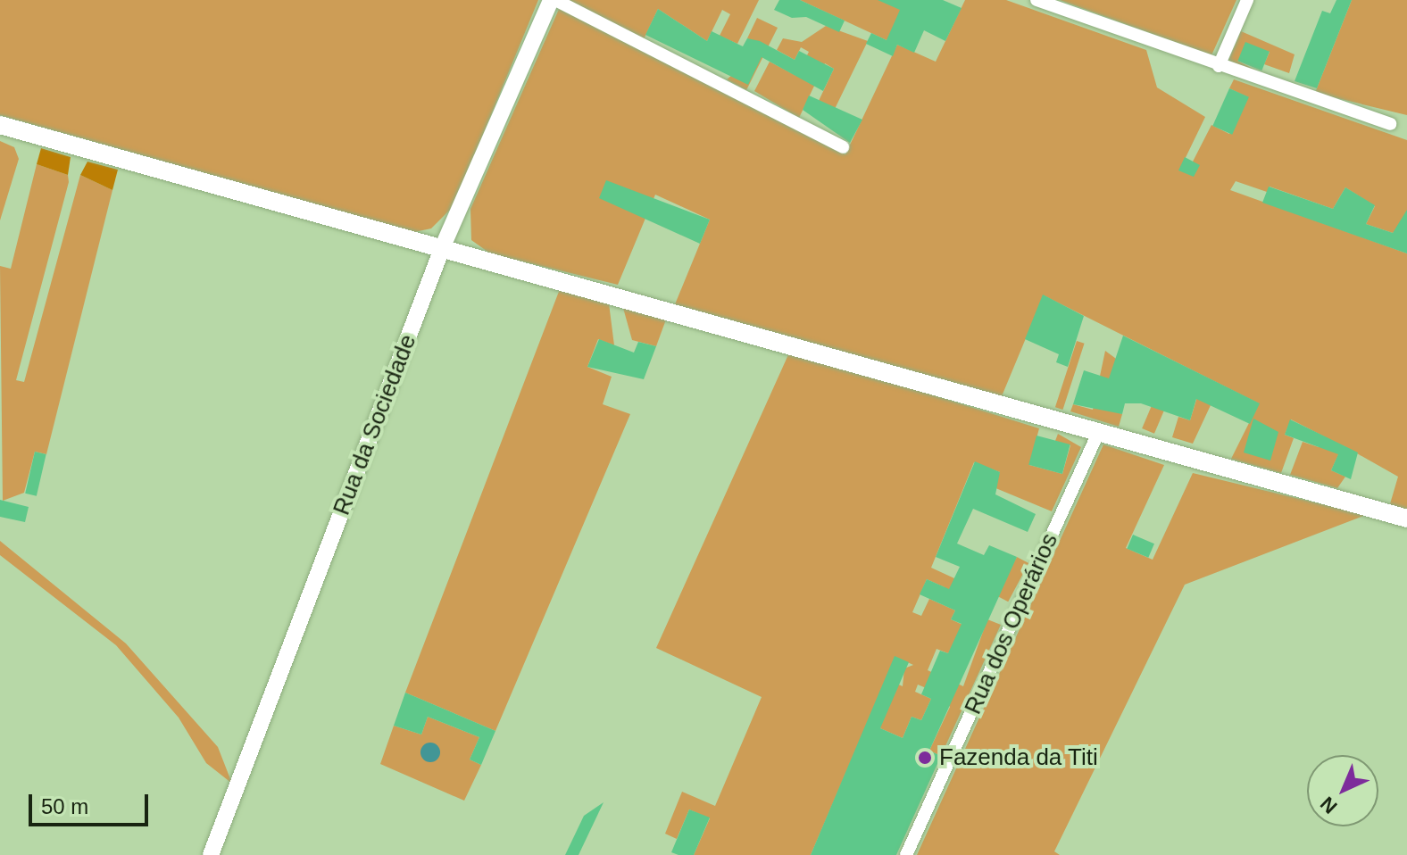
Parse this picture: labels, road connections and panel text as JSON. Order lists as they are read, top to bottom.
{
  "streets": {
    "street": ["Rua da Sociedade", "Rua dos Operários"]
  },
  "places": ["Fazenda da Titi"],
  "scale_bar": "50 m",
  "north": "bottom left"
}
